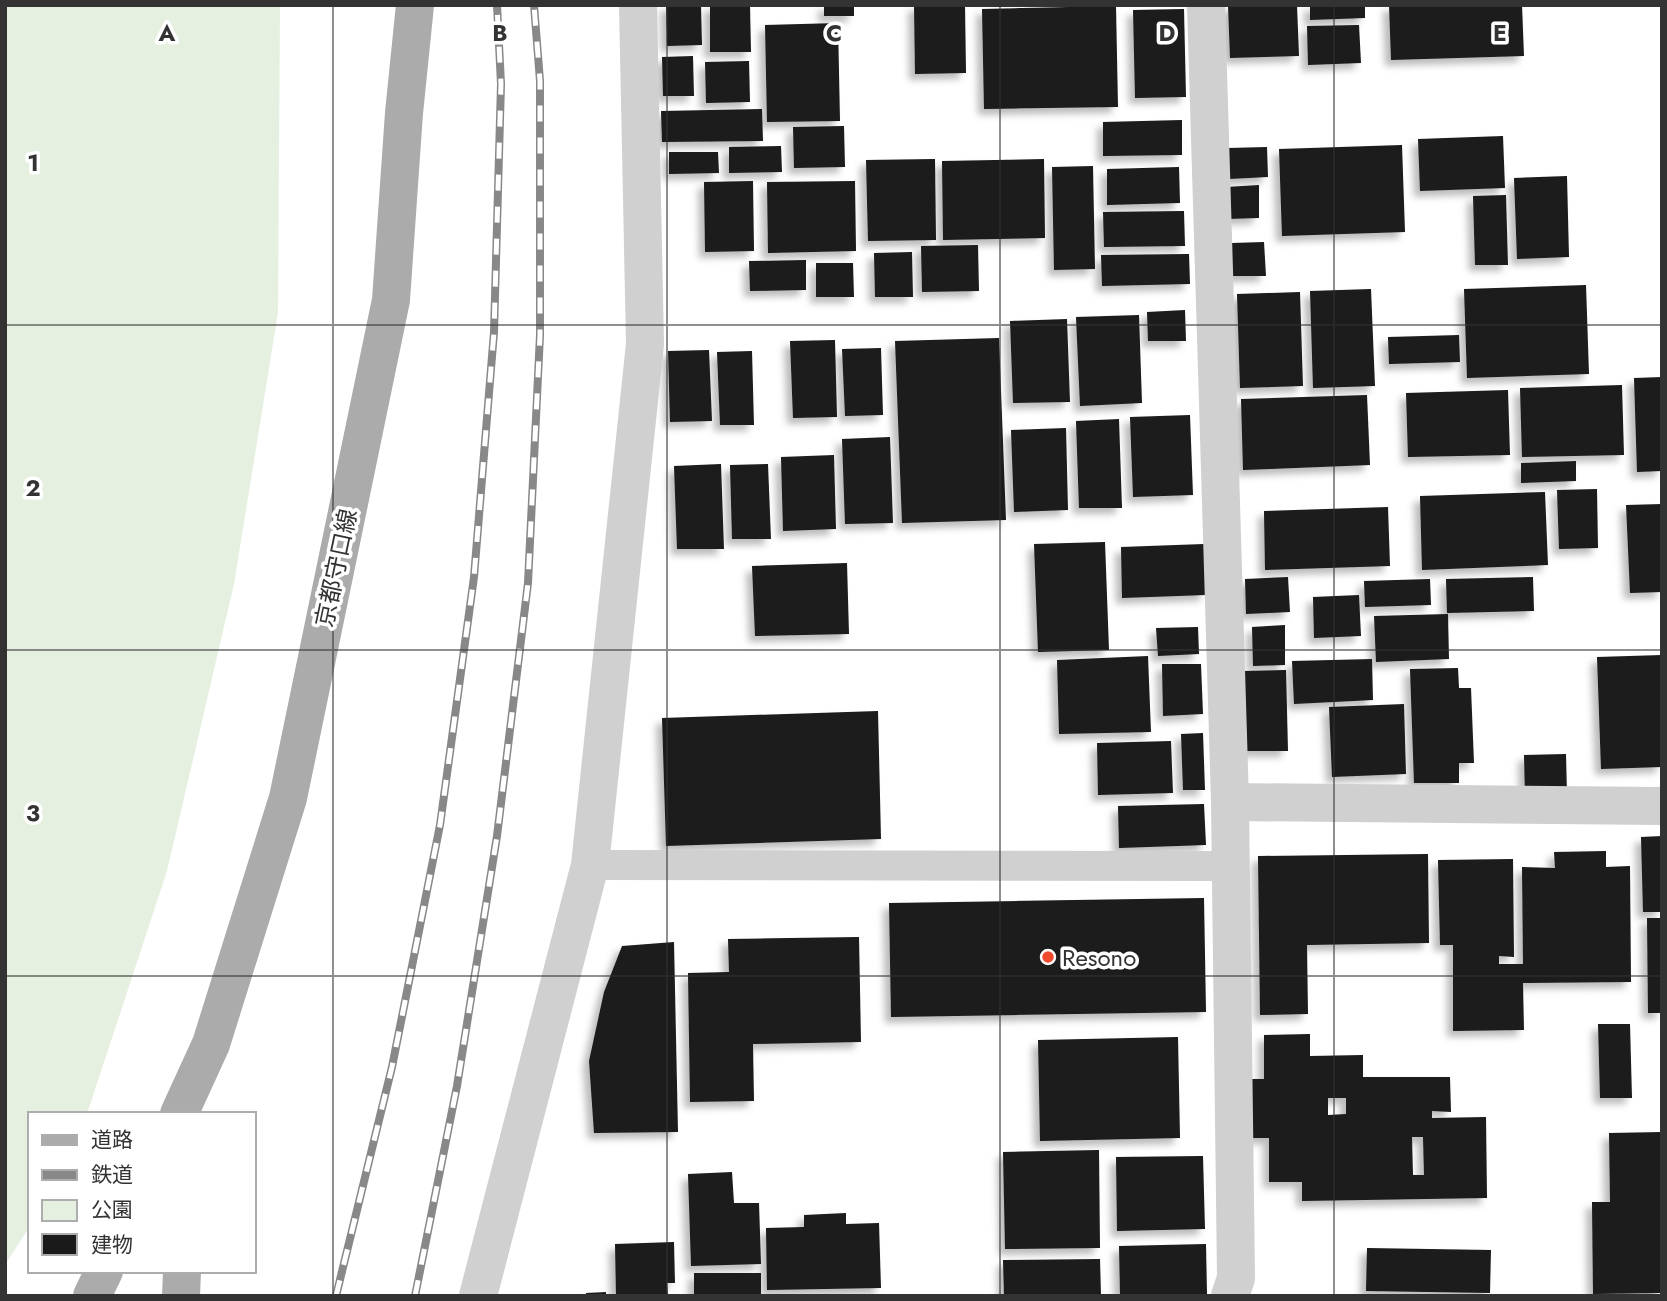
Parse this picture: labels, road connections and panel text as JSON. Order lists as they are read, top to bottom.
{
  "streets": {
    "main road": ["京都守口線"]
  },
  "places": ["Resono"],
  "legend": [
    "道路",
    "鉄道",
    "公園",
    "建物"
  ],
  "grid": {
    "columns": [
      "A",
      "B",
      "C",
      "D",
      "E"
    ],
    "rows": ["1", "2", "3"]
  }
}
